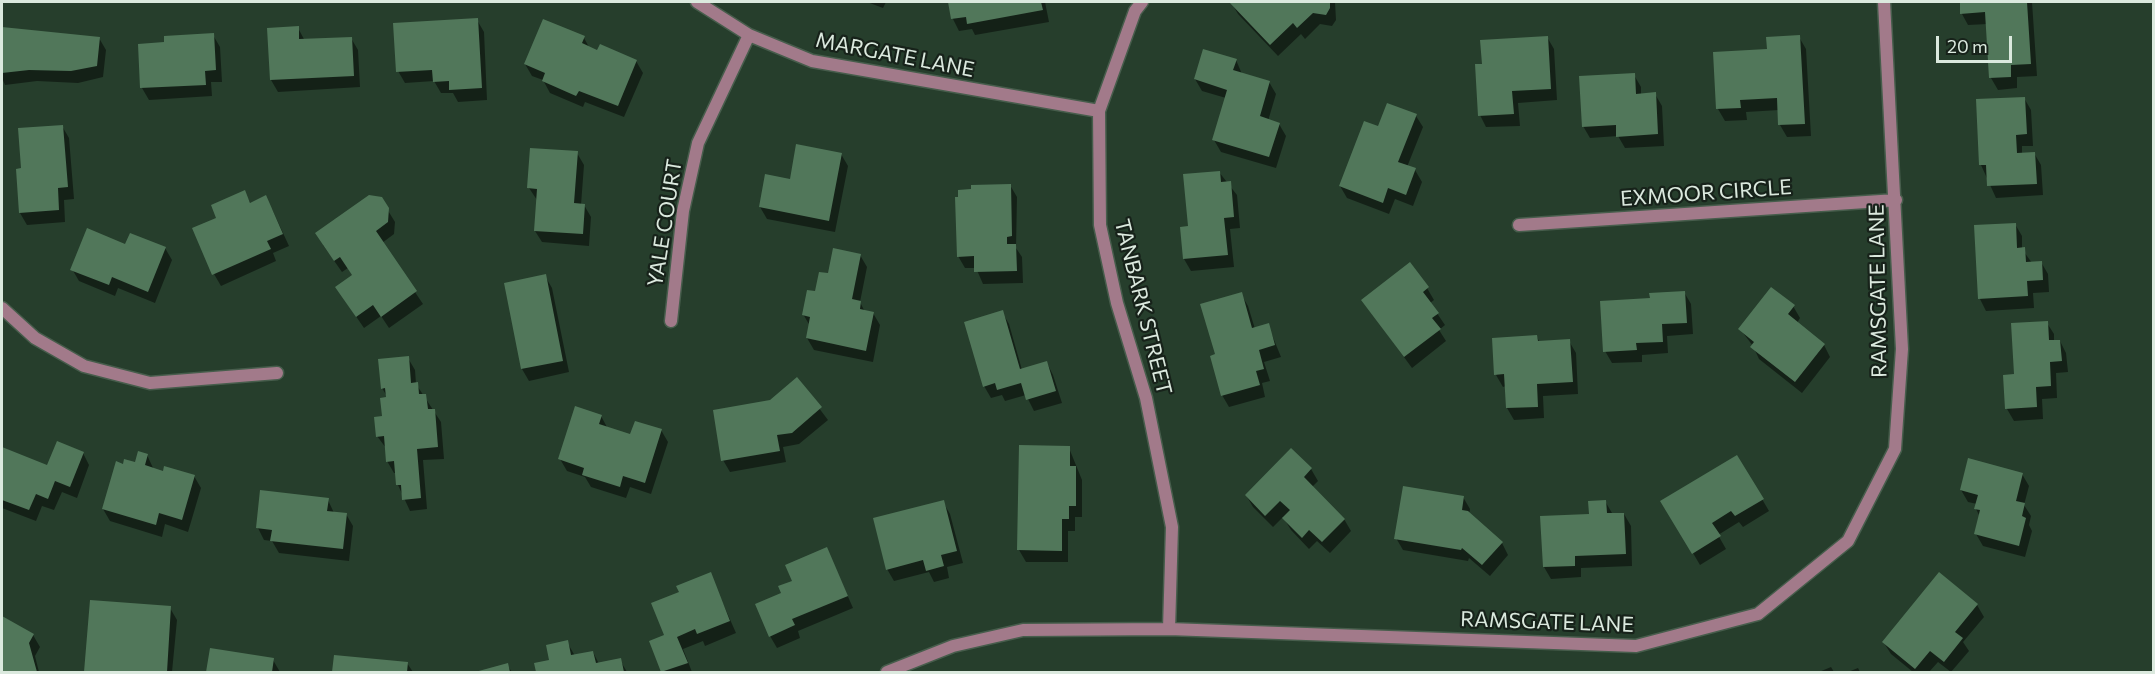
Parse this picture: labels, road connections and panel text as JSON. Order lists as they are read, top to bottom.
{
  "streets": {
    "street": [
      "MARGATE LANE",
      "EXMOOR CIRCLE",
      "YALE COURT",
      "RAMSGATE LANE",
      "TANBARK STREET"
    ]
  },
  "crossings": [
    ["MARGATE LANE", "YALE COURT"],
    ["MARGATE LANE", "TANBARK STREET"],
    ["EXMOOR CIRCLE", "RAMSGATE LANE"],
    ["RAMSGATE LANE", "TANBARK STREET"]
  ],
  "scale_bar": "20 m"
}
